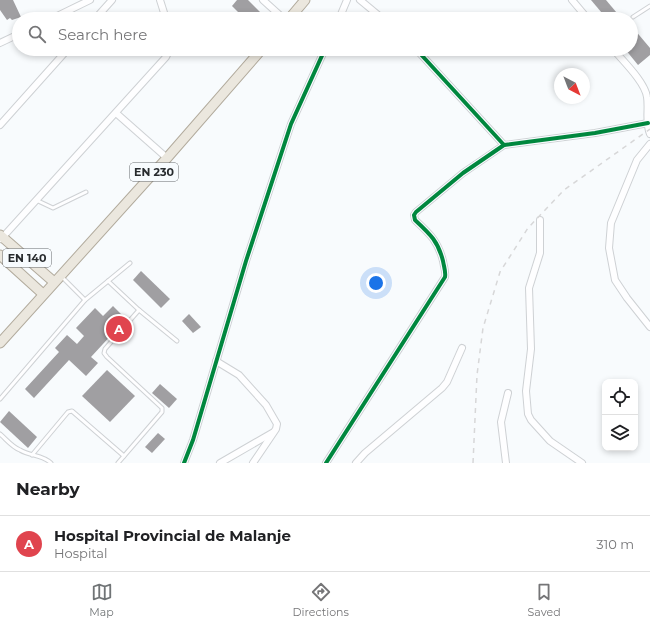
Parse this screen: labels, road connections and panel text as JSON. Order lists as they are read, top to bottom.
{
  "streets": {
    "main road": ["EN 230", "EN 140"]
  },
  "crossings": [
    ["EN 230", "EN 140"]
  ],
  "north": "bottom right",
  "page": {
    "search": "Search here",
    "pins": "A",
    "heading": "Nearby",
    "list": [
      {
        "mark": "A",
        "name": "Hospital Provincial de Malanje",
        "note": "Hospital",
        "value": "310 m"
      }
    ],
    "nav": ["Map", "Directions", "Saved"]
  }
}
